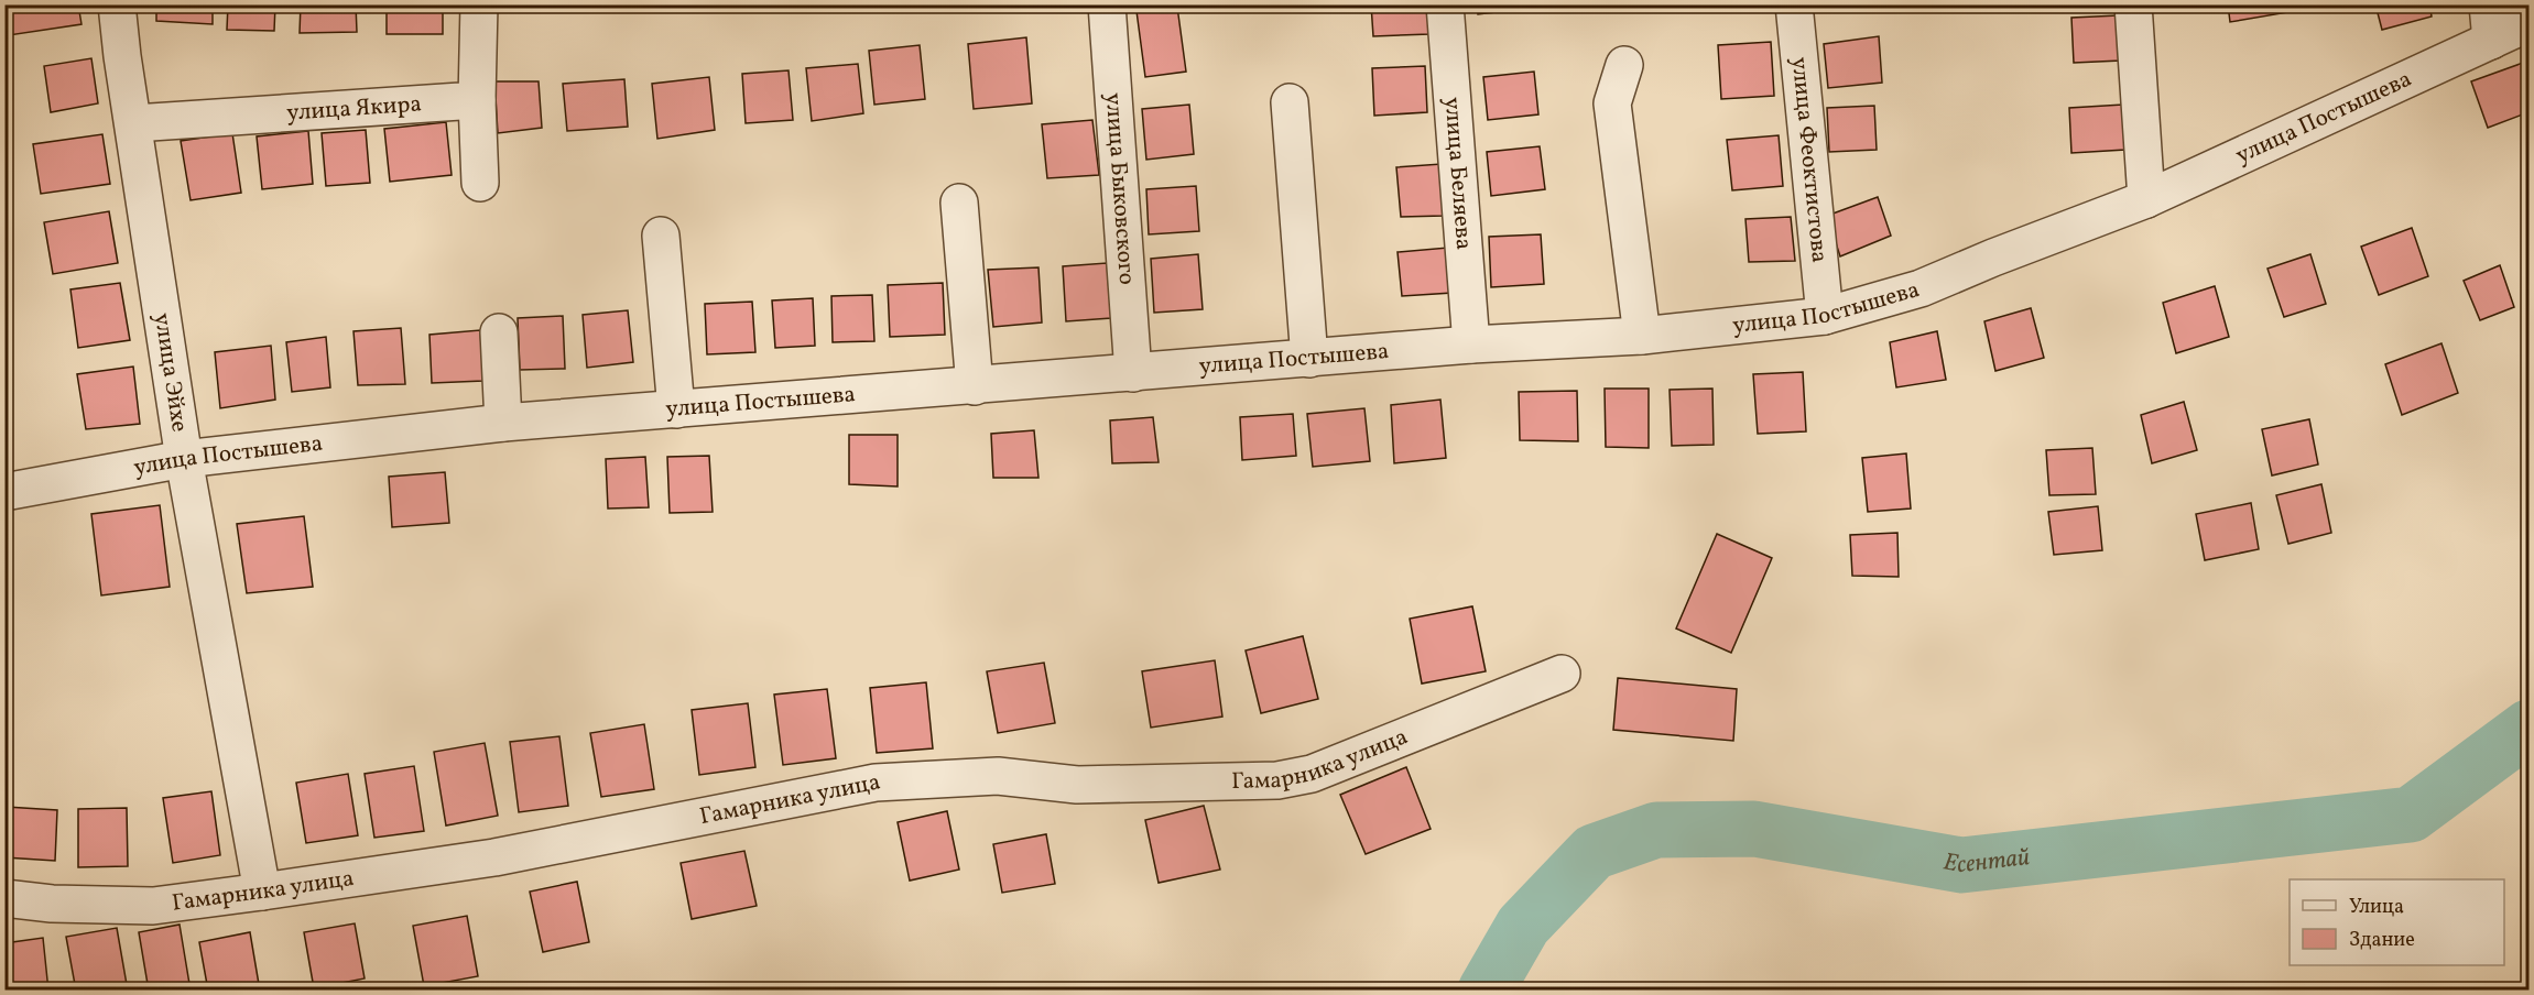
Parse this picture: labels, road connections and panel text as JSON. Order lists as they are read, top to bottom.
{
  "streets": {
    "street": [
      "улица Якира",
      "улица Постышева",
      "улица Феоктистова",
      "улица Беляева",
      "улица Быковского",
      "улица Эйхе",
      "Гамарника улица"
    ]
  },
  "crossings": [
    ["улица Якира", "улица Эйхе"],
    ["улица Постышева", "улица Феоктистова"],
    ["улица Постышева", "улица Беляева"],
    ["улица Постышева", "улица Быковского"],
    ["улица Постышева", "улица Эйхе"],
    ["улица Эйхе", "Гамарника улица"]
  ],
  "water": ["Есентай"],
  "legend": ["Улица", "Здание"]
}
